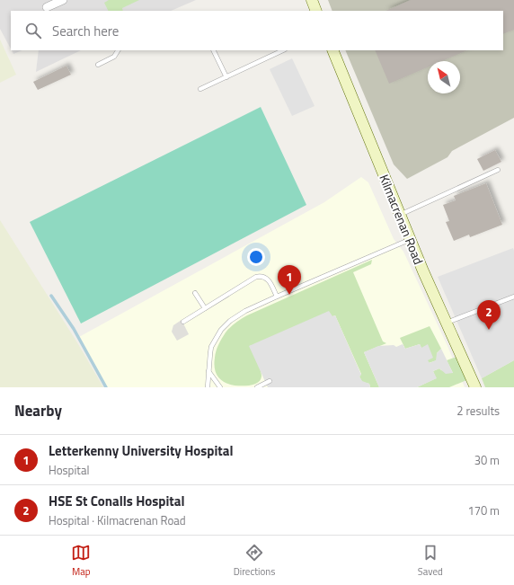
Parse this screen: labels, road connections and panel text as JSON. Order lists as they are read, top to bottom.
{
  "streets": {
    "main road": ["Kilmacrenan Road"]
  },
  "north": "top left",
  "page": {
    "search": "Search here",
    "pins": ["1", "2"],
    "heading": ["Nearby", "2 results"],
    "list": [
      {
        "mark": "1",
        "name": "Letterkenny University Hospital",
        "note": "Hospital",
        "value": "30 m"
      },
      {
        "mark": "2",
        "name": "HSE St Conalls Hospital",
        "note": "Hospital · Kilmacrenan Road",
        "value": "170 m"
      }
    ],
    "nav": ["Map", "Directions", "Saved"]
  }
}
